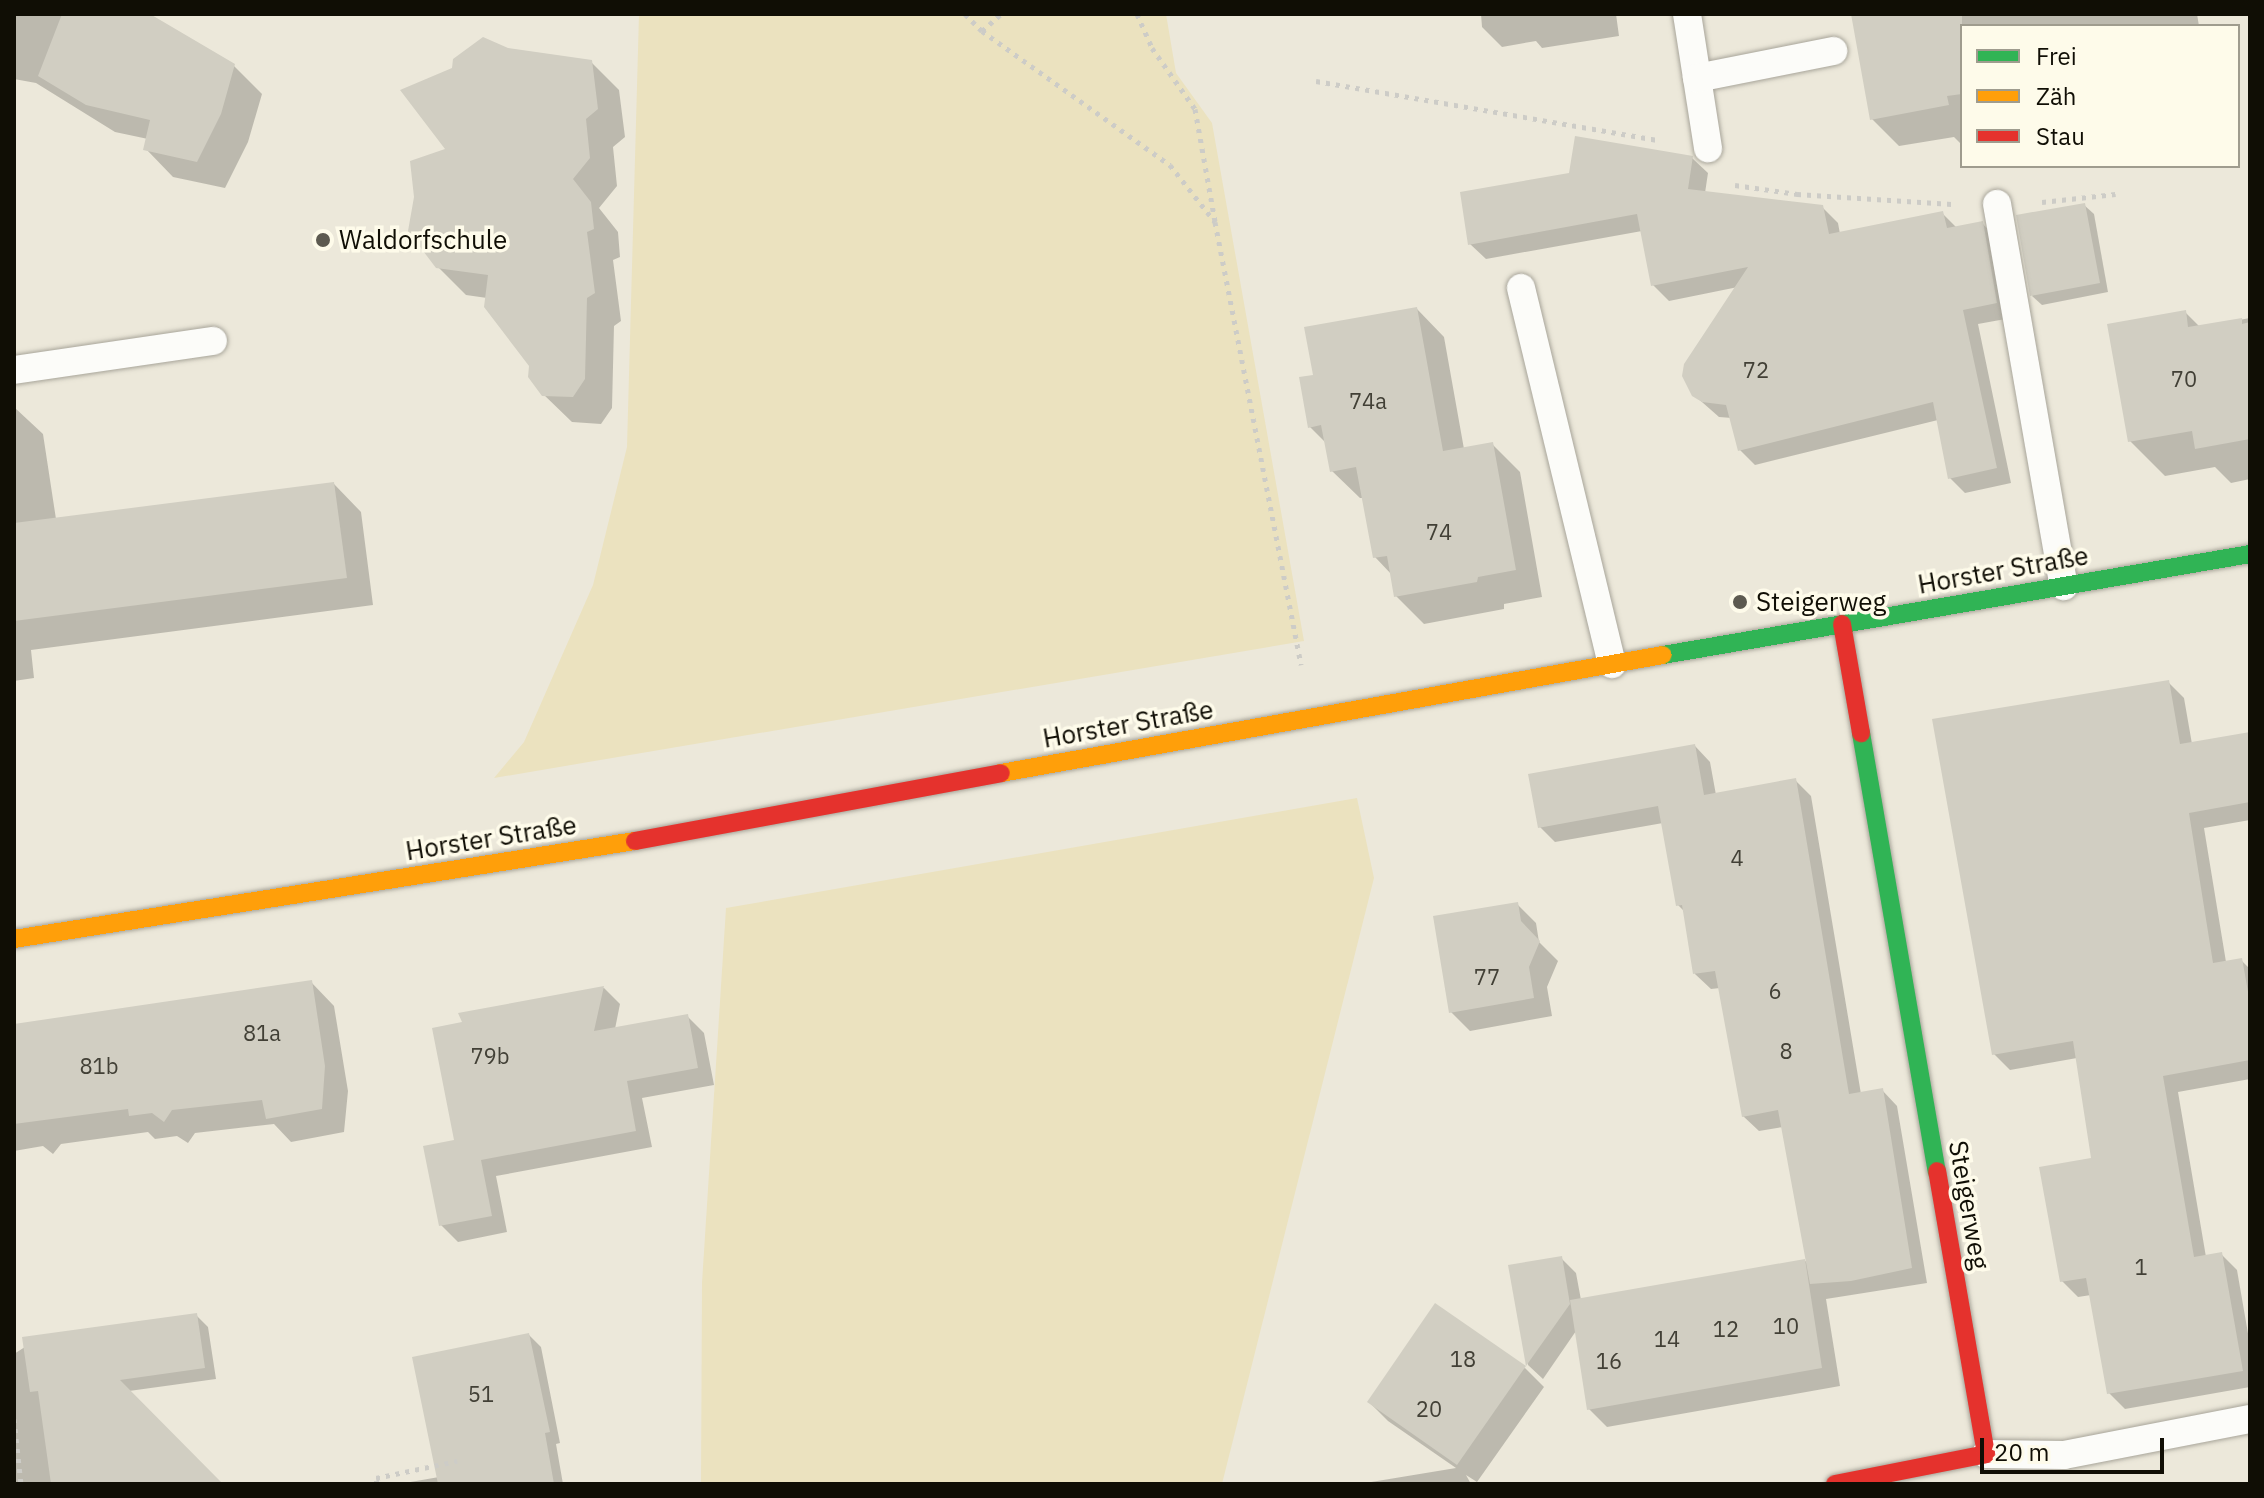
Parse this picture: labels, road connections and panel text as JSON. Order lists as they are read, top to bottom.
{
  "streets": {
    "main road": ["Horster Straße", "Steigerweg"]
  },
  "crossings": [
    ["Horster Straße", "Steigerweg"]
  ],
  "places": ["Waldorfschule", "Steigerweg"],
  "house_numbers": [
    "72",
    "70",
    "74a",
    "74",
    "4",
    "77",
    "6",
    "81a",
    "8",
    "79b",
    "81b",
    "1",
    "10",
    "12",
    "14",
    "18",
    "16",
    "51",
    "20"
  ],
  "legend": ["Frei", "Zäh", "Stau"],
  "scale_bar": "20 m"
}
